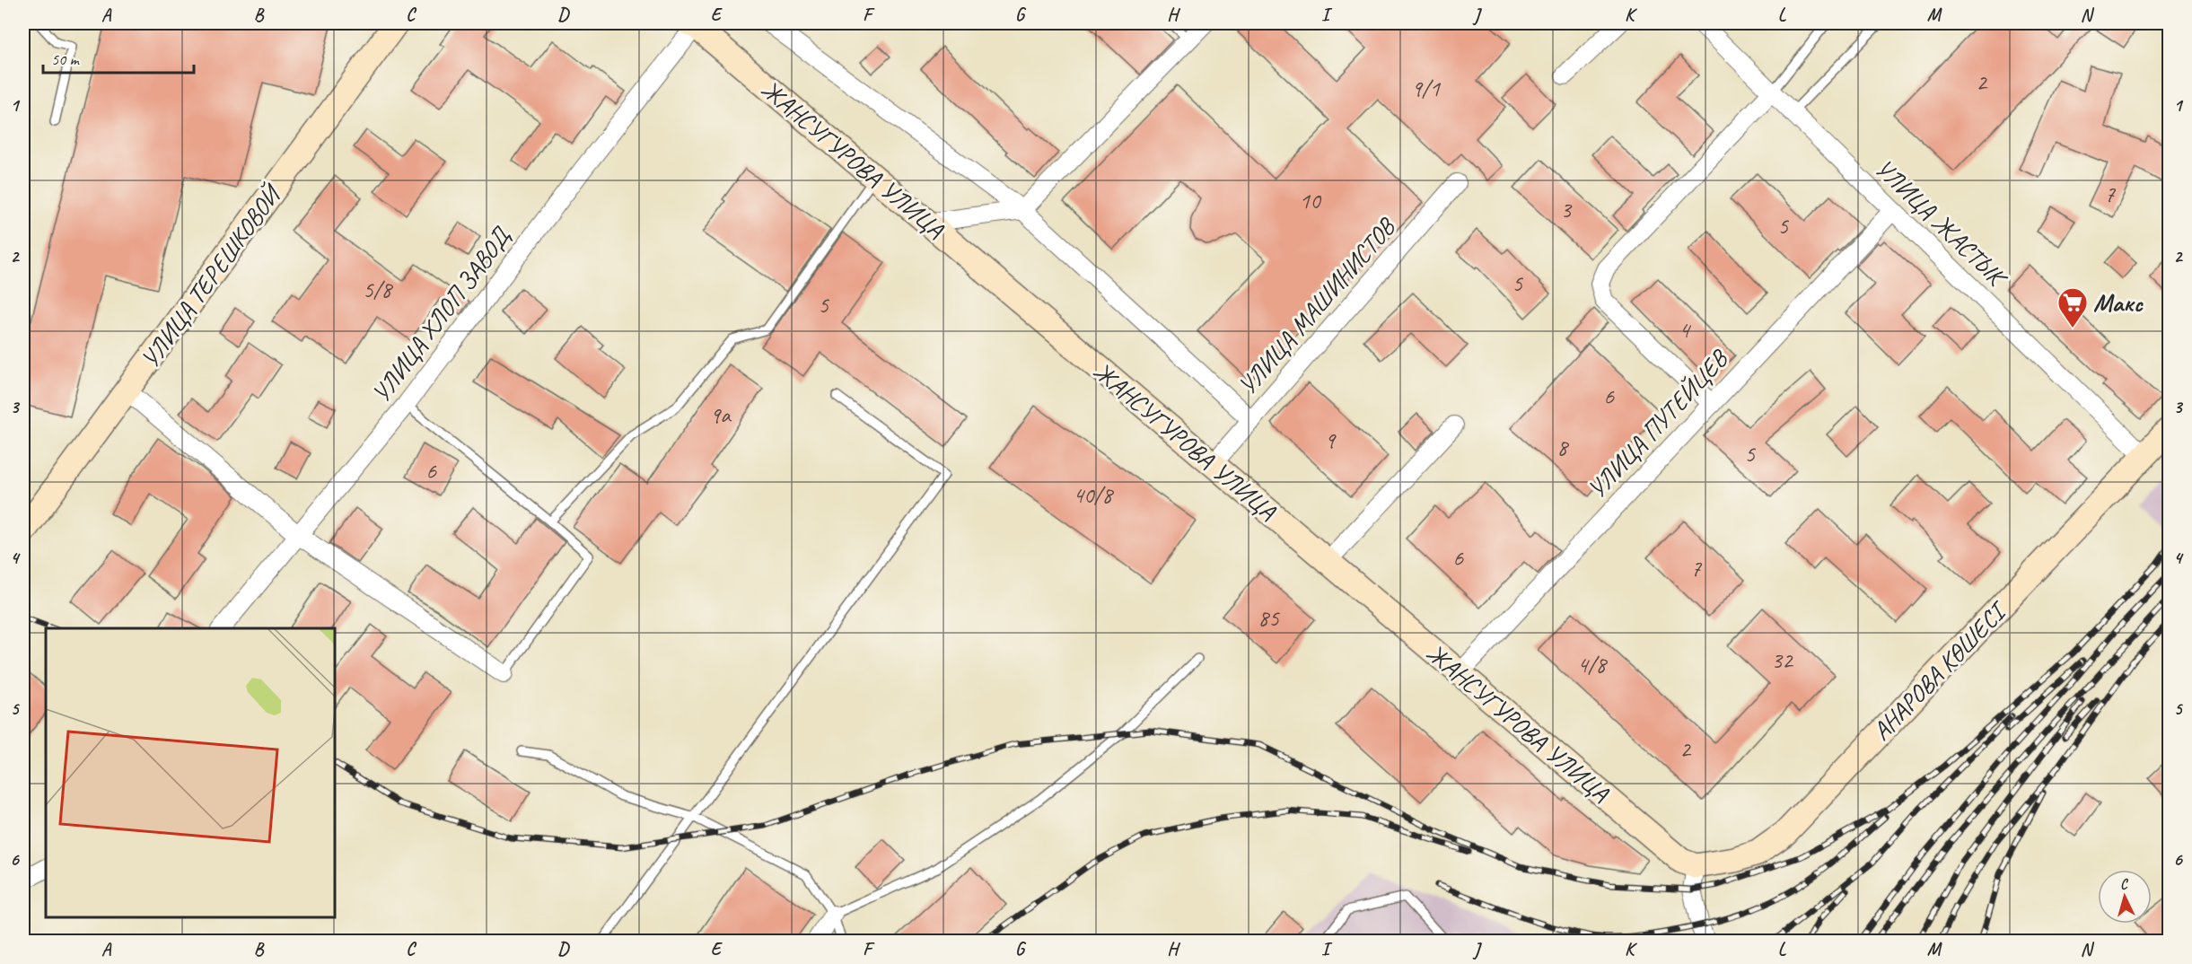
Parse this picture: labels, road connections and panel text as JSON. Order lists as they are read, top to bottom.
{
  "streets": {
    "street": [
      "ЖАНСУГУРОВА УЛИЦА",
      "УЛИЦА ЖАСТЫК",
      "УЛИЦА ТЕРЕШКОВОЙ",
      "УЛИЦА МАШИНИСТОВ",
      "УЛИЦА ХЛОП ЗАВОД",
      "УЛИЦА ПУТЕЙЦЕВ",
      "АНАРОВА КӨШЕСІ"
    ]
  },
  "crossings": [
    ["ЖАНСУГУРОВА УЛИЦА", "УЛИЦА МАШИНИСТОВ"],
    ["ЖАНСУГУРОВА УЛИЦА", "УЛИЦА ХЛОП ЗАВОД"],
    ["ЖАНСУГУРОВА УЛИЦА", "УЛИЦА ПУТЕЙЦЕВ"],
    ["ЖАНСУГУРОВА УЛИЦА", "АНАРОВА КӨШЕСІ"],
    ["УЛИЦА ЖАСТЫК", "УЛИЦА ПУТЕЙЦЕВ"],
    ["УЛИЦА ЖАСТЫК", "АНАРОВА КӨШЕСІ"]
  ],
  "places": {
    "supermarket": ["Макс"]
  },
  "house_numbers": [
    "2",
    "9/1",
    "7",
    "10",
    "3",
    "5",
    "5",
    "5/8",
    "5",
    "4",
    "6",
    "9а",
    "9",
    "8",
    "5",
    "6",
    "40/8",
    "6",
    "7",
    "85",
    "32",
    "4/8",
    "2"
  ],
  "scale_bar": "50 m",
  "north": "top",
  "grid": {
    "columns": [
      "A",
      "B",
      "C",
      "D",
      "E",
      "F",
      "G",
      "H",
      "I",
      "J",
      "K",
      "L",
      "M",
      "N"
    ],
    "rows": [
      "1",
      "2",
      "3",
      "4",
      "5",
      "6"
    ]
  }
}
